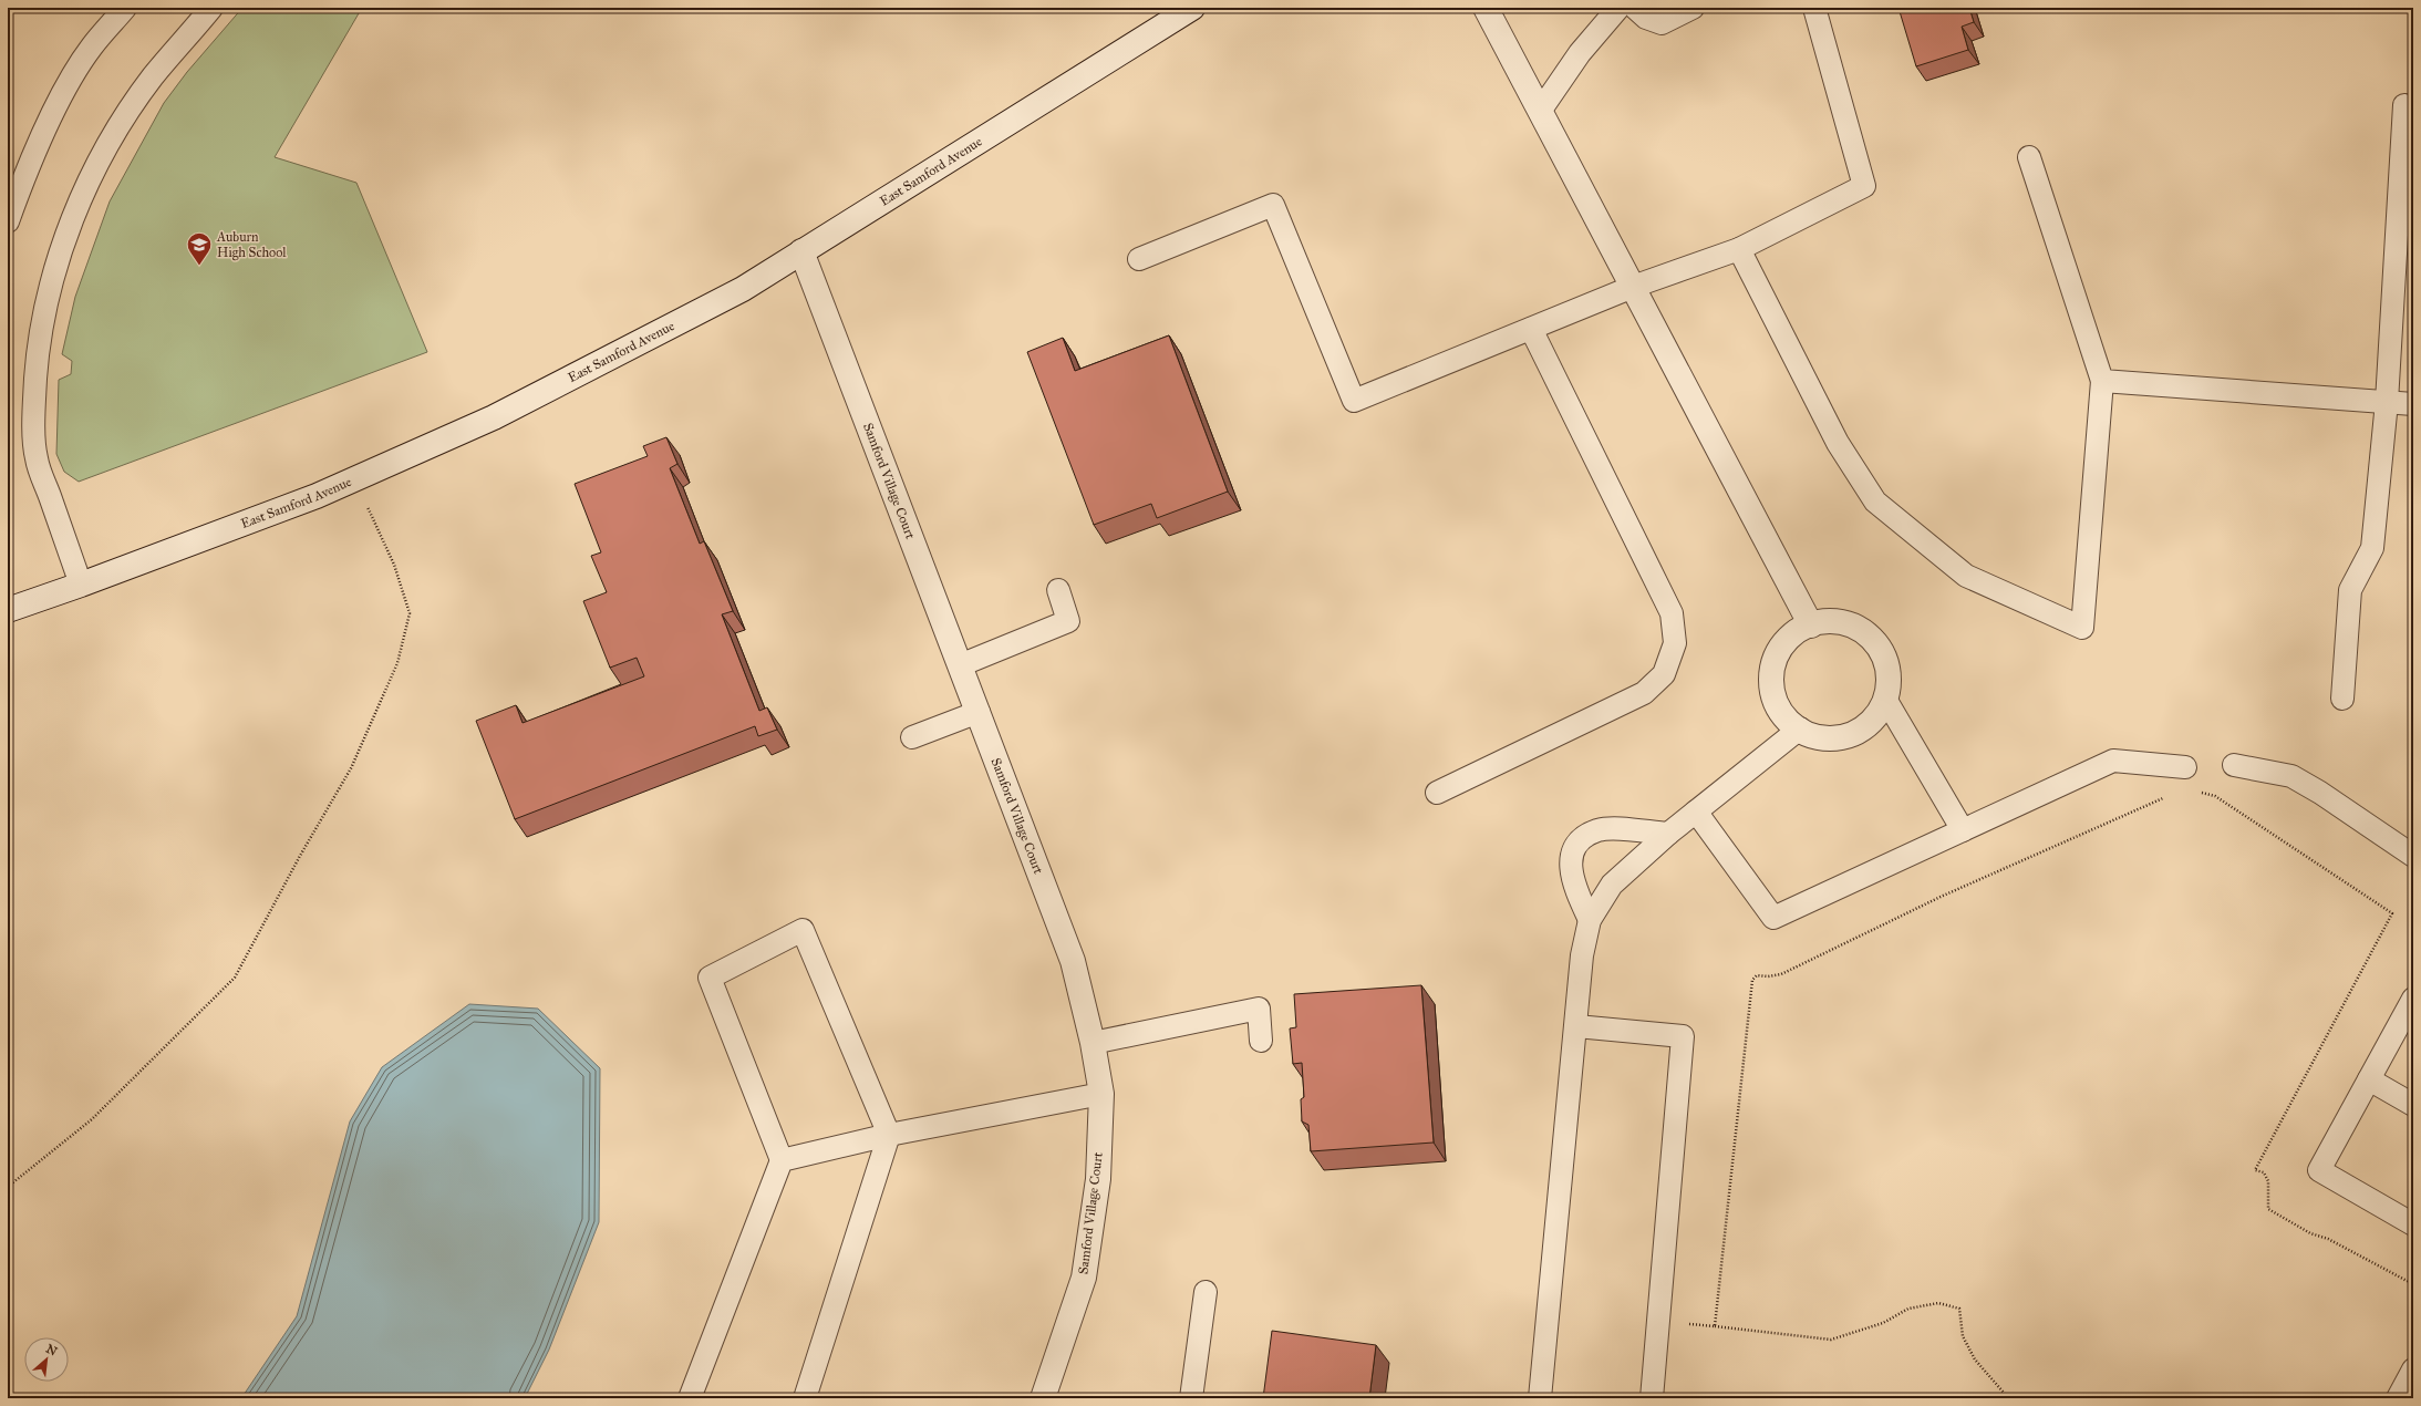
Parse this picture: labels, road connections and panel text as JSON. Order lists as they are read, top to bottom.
{
  "streets": {
    "street": ["East Samford Avenue", "Samford Village Court"]
  },
  "crossings": [
    ["East Samford Avenue", "Samford Village Court"]
  ],
  "places": {
    "school or university": ["Auburn High School"]
  },
  "north": "top right"
}
